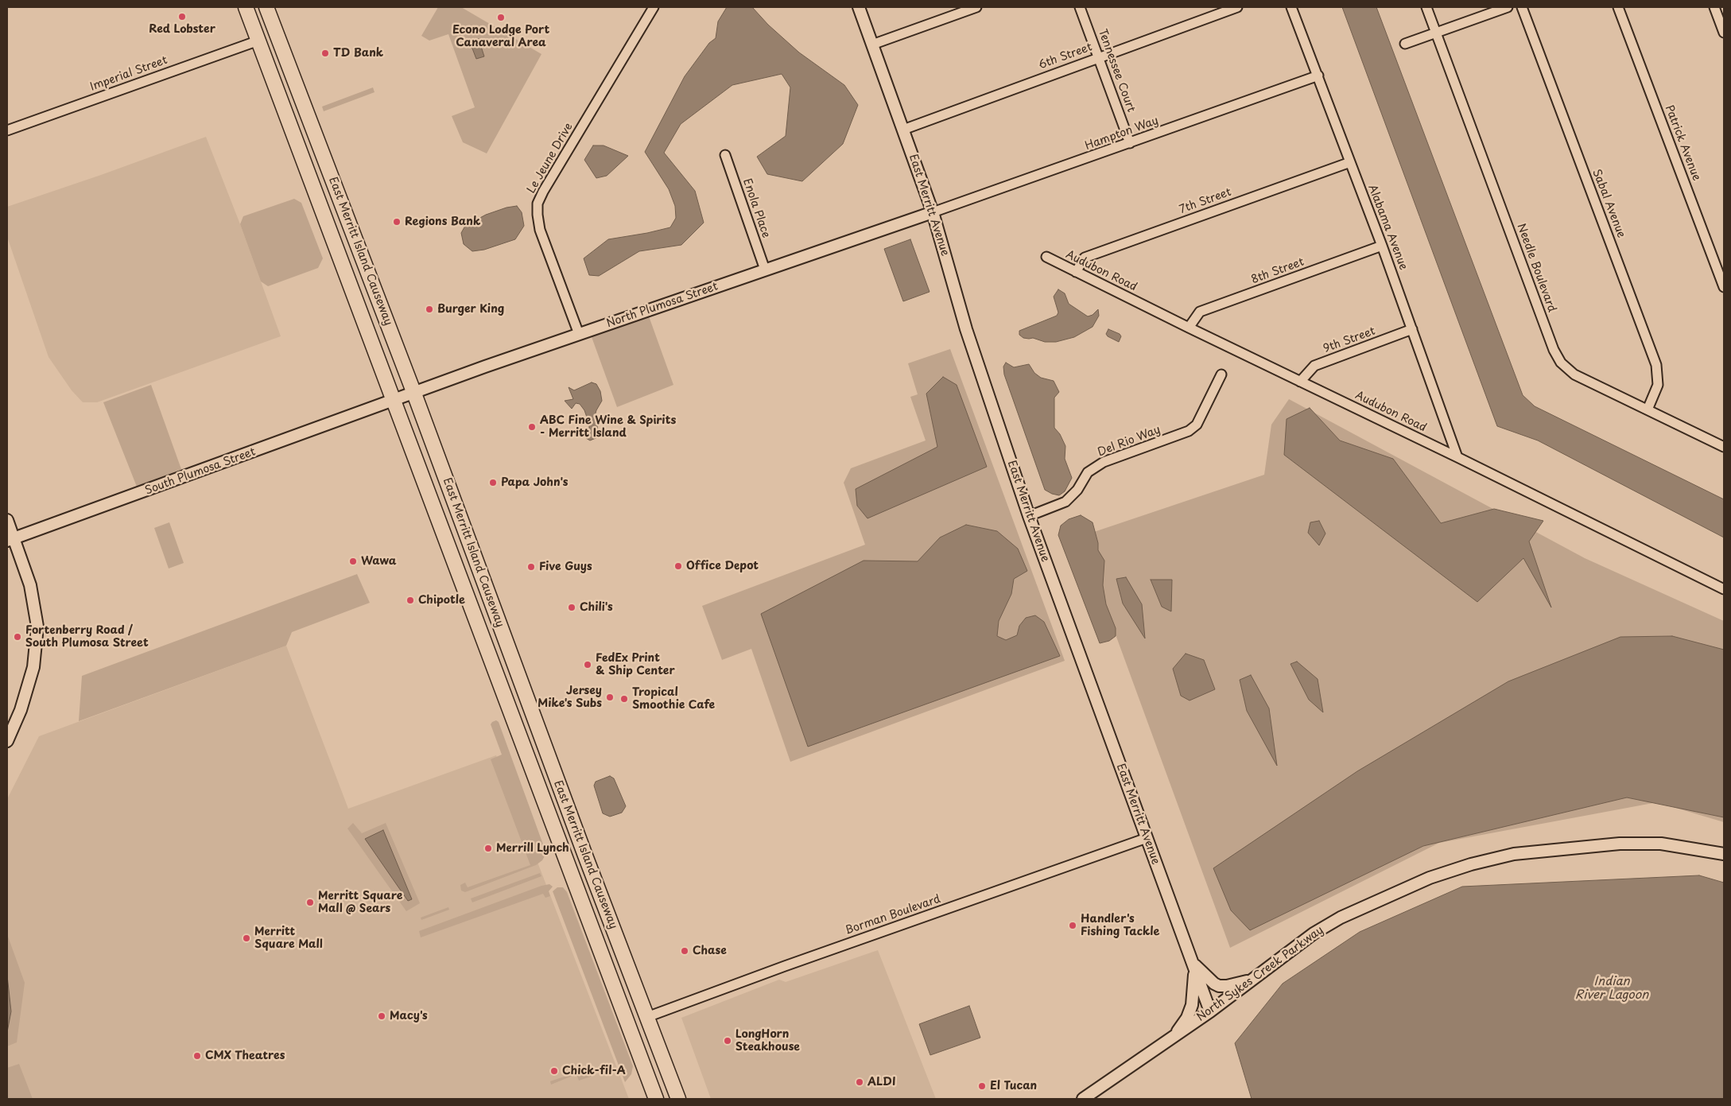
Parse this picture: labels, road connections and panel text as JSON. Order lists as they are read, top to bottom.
{
  "streets": {
    "main road": ["East Merritt Island Causeway"],
    "street": [
      "6th Street",
      "Tennessee Court",
      "Imperial Street",
      "Hampton Way",
      "Patrick Avenue",
      "Le Jeune Drive",
      "7th Street",
      "Sabal Avenue",
      "East Merritt Avenue",
      "Enola Place",
      "Alabama Avenue",
      "Needle Boulevard",
      "Audubon Road",
      "8th Street",
      "North Plumosa Street",
      "9th Street",
      "Del Rio Way",
      "South Plumosa Street",
      "Borman Boulevard",
      "North Sykes Creek Parkway"
    ]
  },
  "crossings": [
    ["6th Street", "Tennessee Court"],
    ["6th Street", "East Merritt Avenue"],
    ["Tennessee Court", "Hampton Way"],
    ["Imperial Street", "East Merritt Island Causeway"],
    ["Hampton Way", "East Merritt Avenue"],
    ["Hampton Way", "Alabama Avenue"],
    ["Hampton Way", "North Plumosa Street"],
    ["Le Jeune Drive", "North Plumosa Street"],
    ["7th Street", "Alabama Avenue"],
    ["7th Street", "Audubon Road"],
    ["Sabal Avenue", "Needle Boulevard"],
    ["East Merritt Avenue", "North Plumosa Street"],
    ["East Merritt Avenue", "Del Rio Way"],
    ["East Merritt Avenue", "Borman Boulevard"],
    ["East Merritt Avenue", "North Sykes Creek Parkway"],
    ["Enola Place", "North Plumosa Street"],
    ["Alabama Avenue", "Audubon Road"],
    ["Alabama Avenue", "8th Street"],
    ["Alabama Avenue", "9th Street"],
    ["East Merritt Island Causeway", "North Plumosa Street"],
    ["East Merritt Island Causeway", "South Plumosa Street"],
    ["East Merritt Island Causeway", "Borman Boulevard"],
    ["Audubon Road", "8th Street"],
    ["Audubon Road", "9th Street"],
    ["North Plumosa Street", "South Plumosa Street"]
  ],
  "water": ["Indian River Lagoon"],
  "places": [
    "Red Lobster",
    "Econo Lodge Port Canaveral Area",
    "TD Bank",
    "Regions Bank",
    "Burger King",
    "ABC Fine Wine & Spirits - Merritt Island",
    "Papa John's",
    "Wawa",
    "Office Depot",
    "Five Guys",
    "Chipotle",
    "Chili's",
    "Fortenberry Road / South Plumosa Street",
    "FedEx Print & Ship Center",
    "Jersey Mike's Subs",
    "Tropical Smoothie Cafe",
    "Merrill Lynch",
    "Merritt Square Mall @ Sears",
    "Handler's Fishing Tackle",
    "Merritt Square Mall",
    "Chase",
    "Macy's",
    "LongHorn Steakhouse",
    "CMX Theatres",
    "Chick-fil-A",
    "ALDI",
    "El Tucan"
  ]
}
